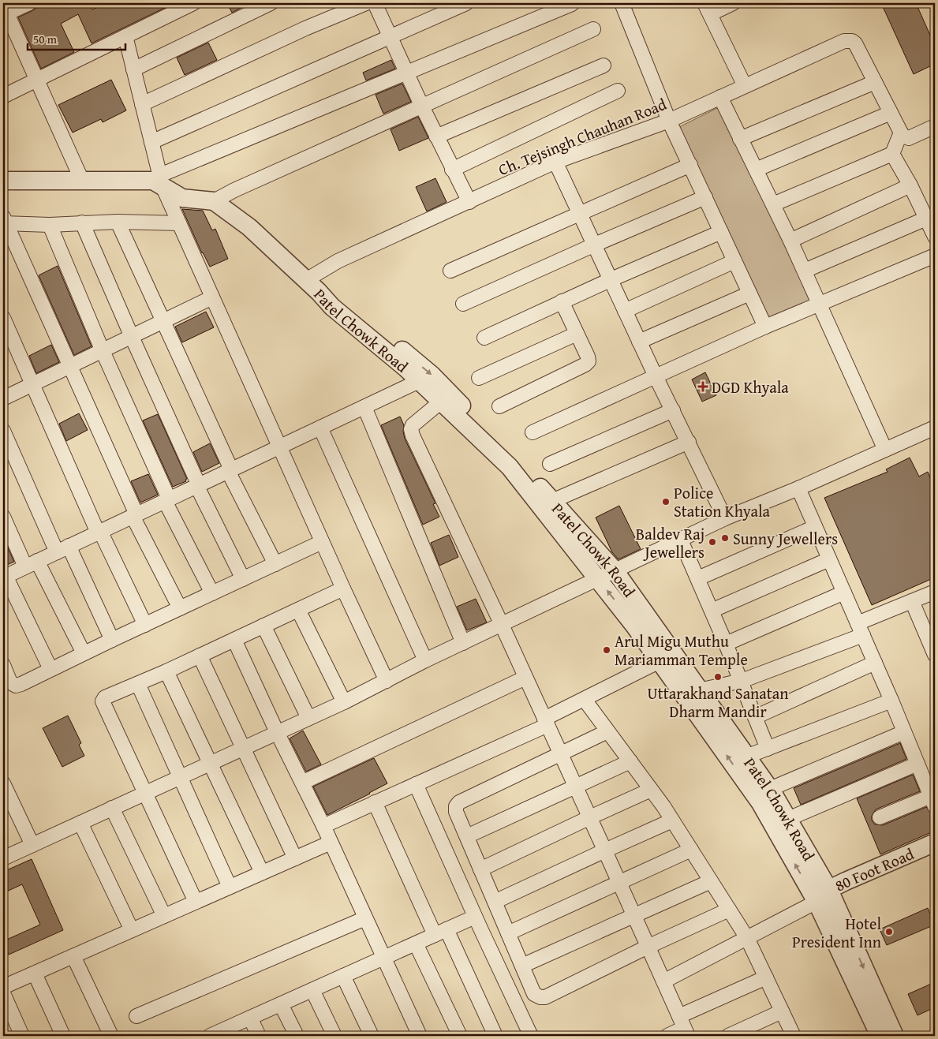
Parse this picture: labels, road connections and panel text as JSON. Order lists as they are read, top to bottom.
{
  "streets": {
    "street": ["Ch. Tejsingh Chauhan Road", "Patel Chowk Road", "80 Foot Road"]
  },
  "crossings": [
    ["Ch. Tejsingh Chauhan Road", "Patel Chowk Road"],
    ["Patel Chowk Road", "80 Foot Road"]
  ],
  "places": {
    "health": ["DGD Khyala"],
    "other": [
      "Police Station Khyala",
      "Sunny Jewellers",
      "Baldev Raj Jewellers",
      "Arul Migu Muthu Mariamman Temple",
      "Uttarakhand Sanatan Dharm Mandir",
      "Hotel President Inn"
    ]
  },
  "scale_bar": "50 m"
}
